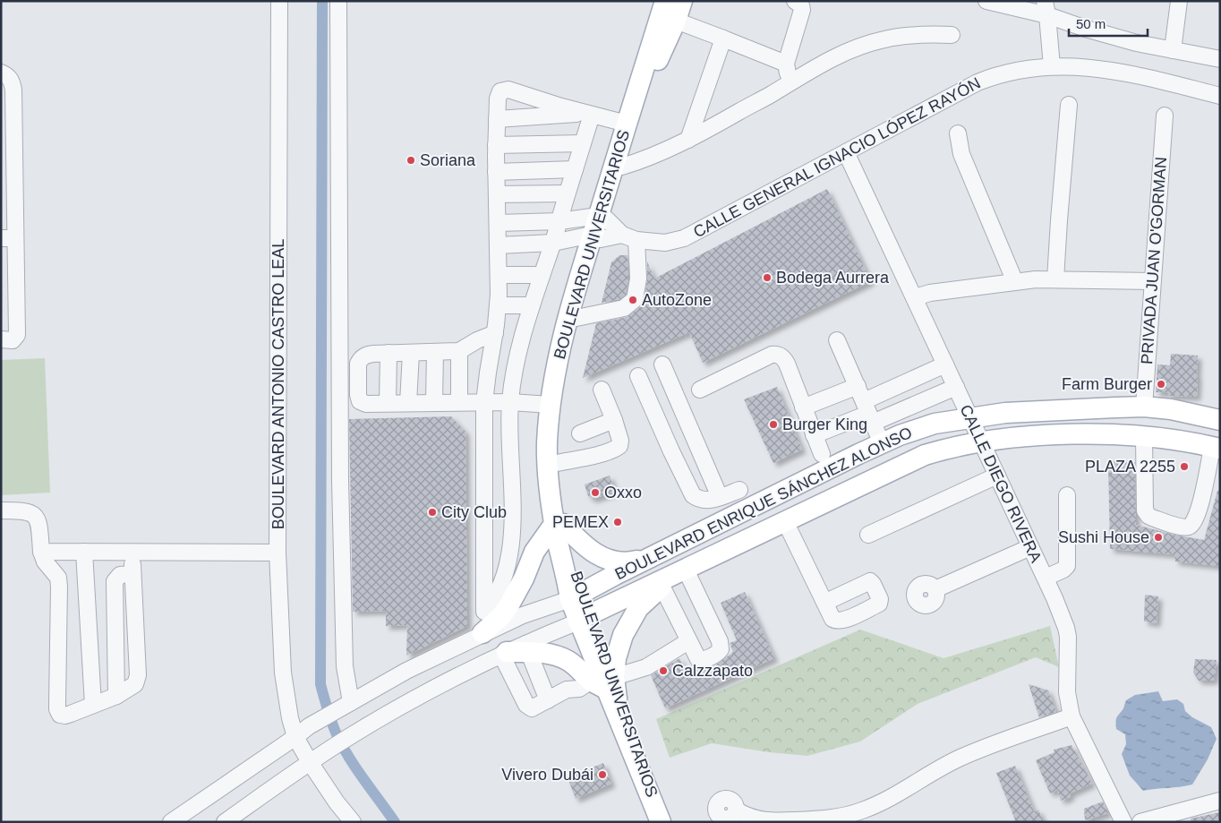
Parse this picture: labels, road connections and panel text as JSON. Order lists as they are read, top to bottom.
{
  "streets": {
    "main road": ["BOULEVARD UNIVERSITARIOS", "BOULEVARD ENRIQUE SÁNCHEZ ALONSO"],
    "street": [
      "CALLE GENERAL IGNACIO LÓPEZ RAYÓN",
      "PRIVADA JUAN O'GORMAN",
      "BOULEVARD ANTONIO CASTRO LEAL",
      "CALLE DIEGO RIVERA"
    ]
  },
  "crossings": [
    ["CALLE GENERAL IGNACIO LÓPEZ RAYÓN", "BOULEVARD UNIVERSITARIOS"],
    ["CALLE GENERAL IGNACIO LÓPEZ RAYÓN", "CALLE DIEGO RIVERA"],
    ["BOULEVARD UNIVERSITARIOS", "BOULEVARD ENRIQUE SÁNCHEZ ALONSO"],
    ["PRIVADA JUAN O'GORMAN", "BOULEVARD ENRIQUE SÁNCHEZ ALONSO"],
    ["BOULEVARD ANTONIO CASTRO LEAL", "BOULEVARD ENRIQUE SÁNCHEZ ALONSO"],
    ["CALLE DIEGO RIVERA", "BOULEVARD ENRIQUE SÁNCHEZ ALONSO"]
  ],
  "places": [
    "Soriana",
    "Bodega Aurrera",
    "AutoZone",
    "Farm Burger",
    "Burger King",
    "PLAZA 2255",
    "Oxxo",
    "City Club",
    "PEMEX",
    "Sushi House",
    "Calzzapato",
    "Vivero Dubái"
  ],
  "scale_bar": "50 m"
}
